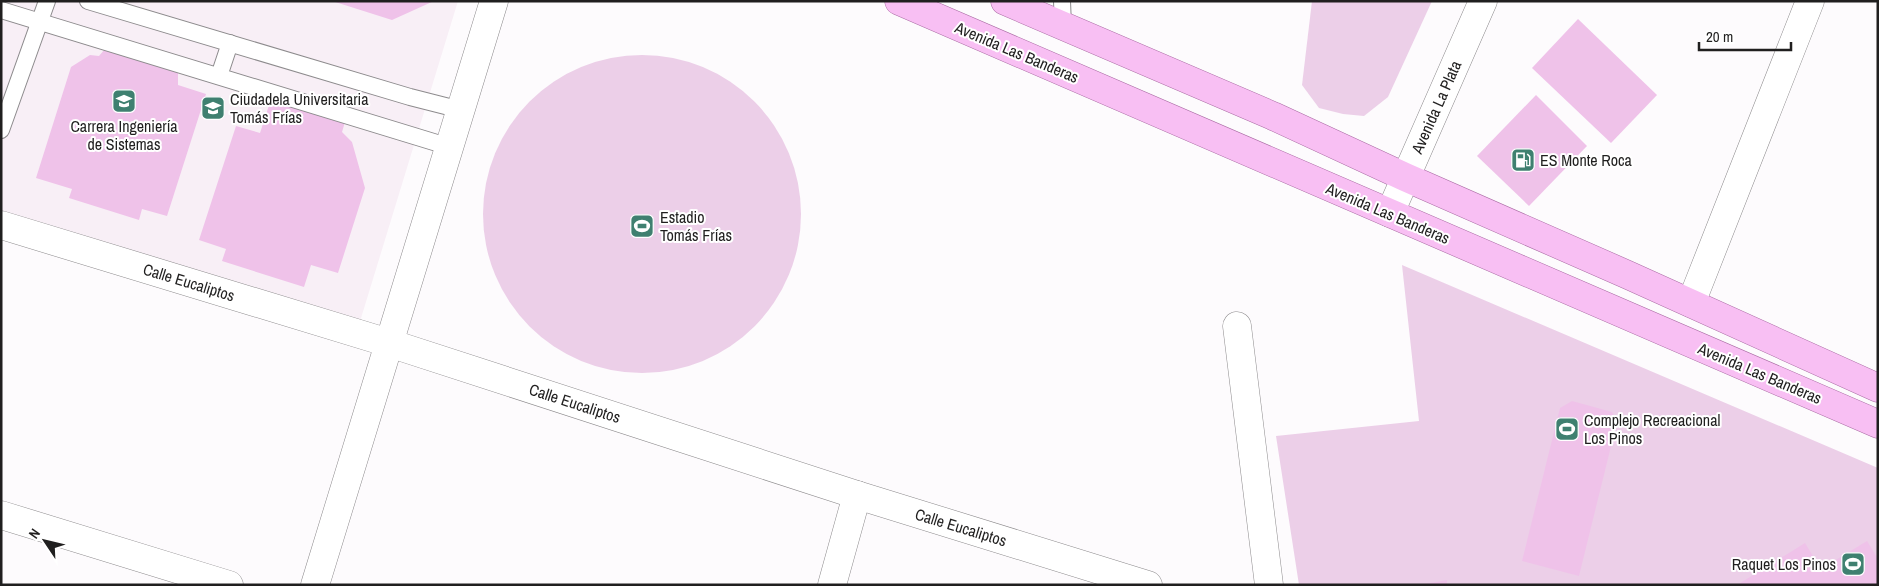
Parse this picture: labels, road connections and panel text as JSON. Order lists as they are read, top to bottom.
{
  "streets": {
    "main road": ["Avenida Las Banderas"],
    "street": ["Avenida La Plata", "Calle Eucaliptos"]
  },
  "crossings": [
    ["Avenida Las Banderas", "Avenida La Plata"]
  ],
  "places": {
    "school or university": ["Carrera Ingeniería de Sistemas", "Ciudadela Universitaria Tomás Frías"],
    "fuel station": ["ES Monte Roca"],
    "sports": ["Estadio Tomás Frías", "Complejo Recreacional Los Pinos", "Raquet Los Pinos"]
  },
  "scale_bar": "20 m",
  "north": "top left"
}
